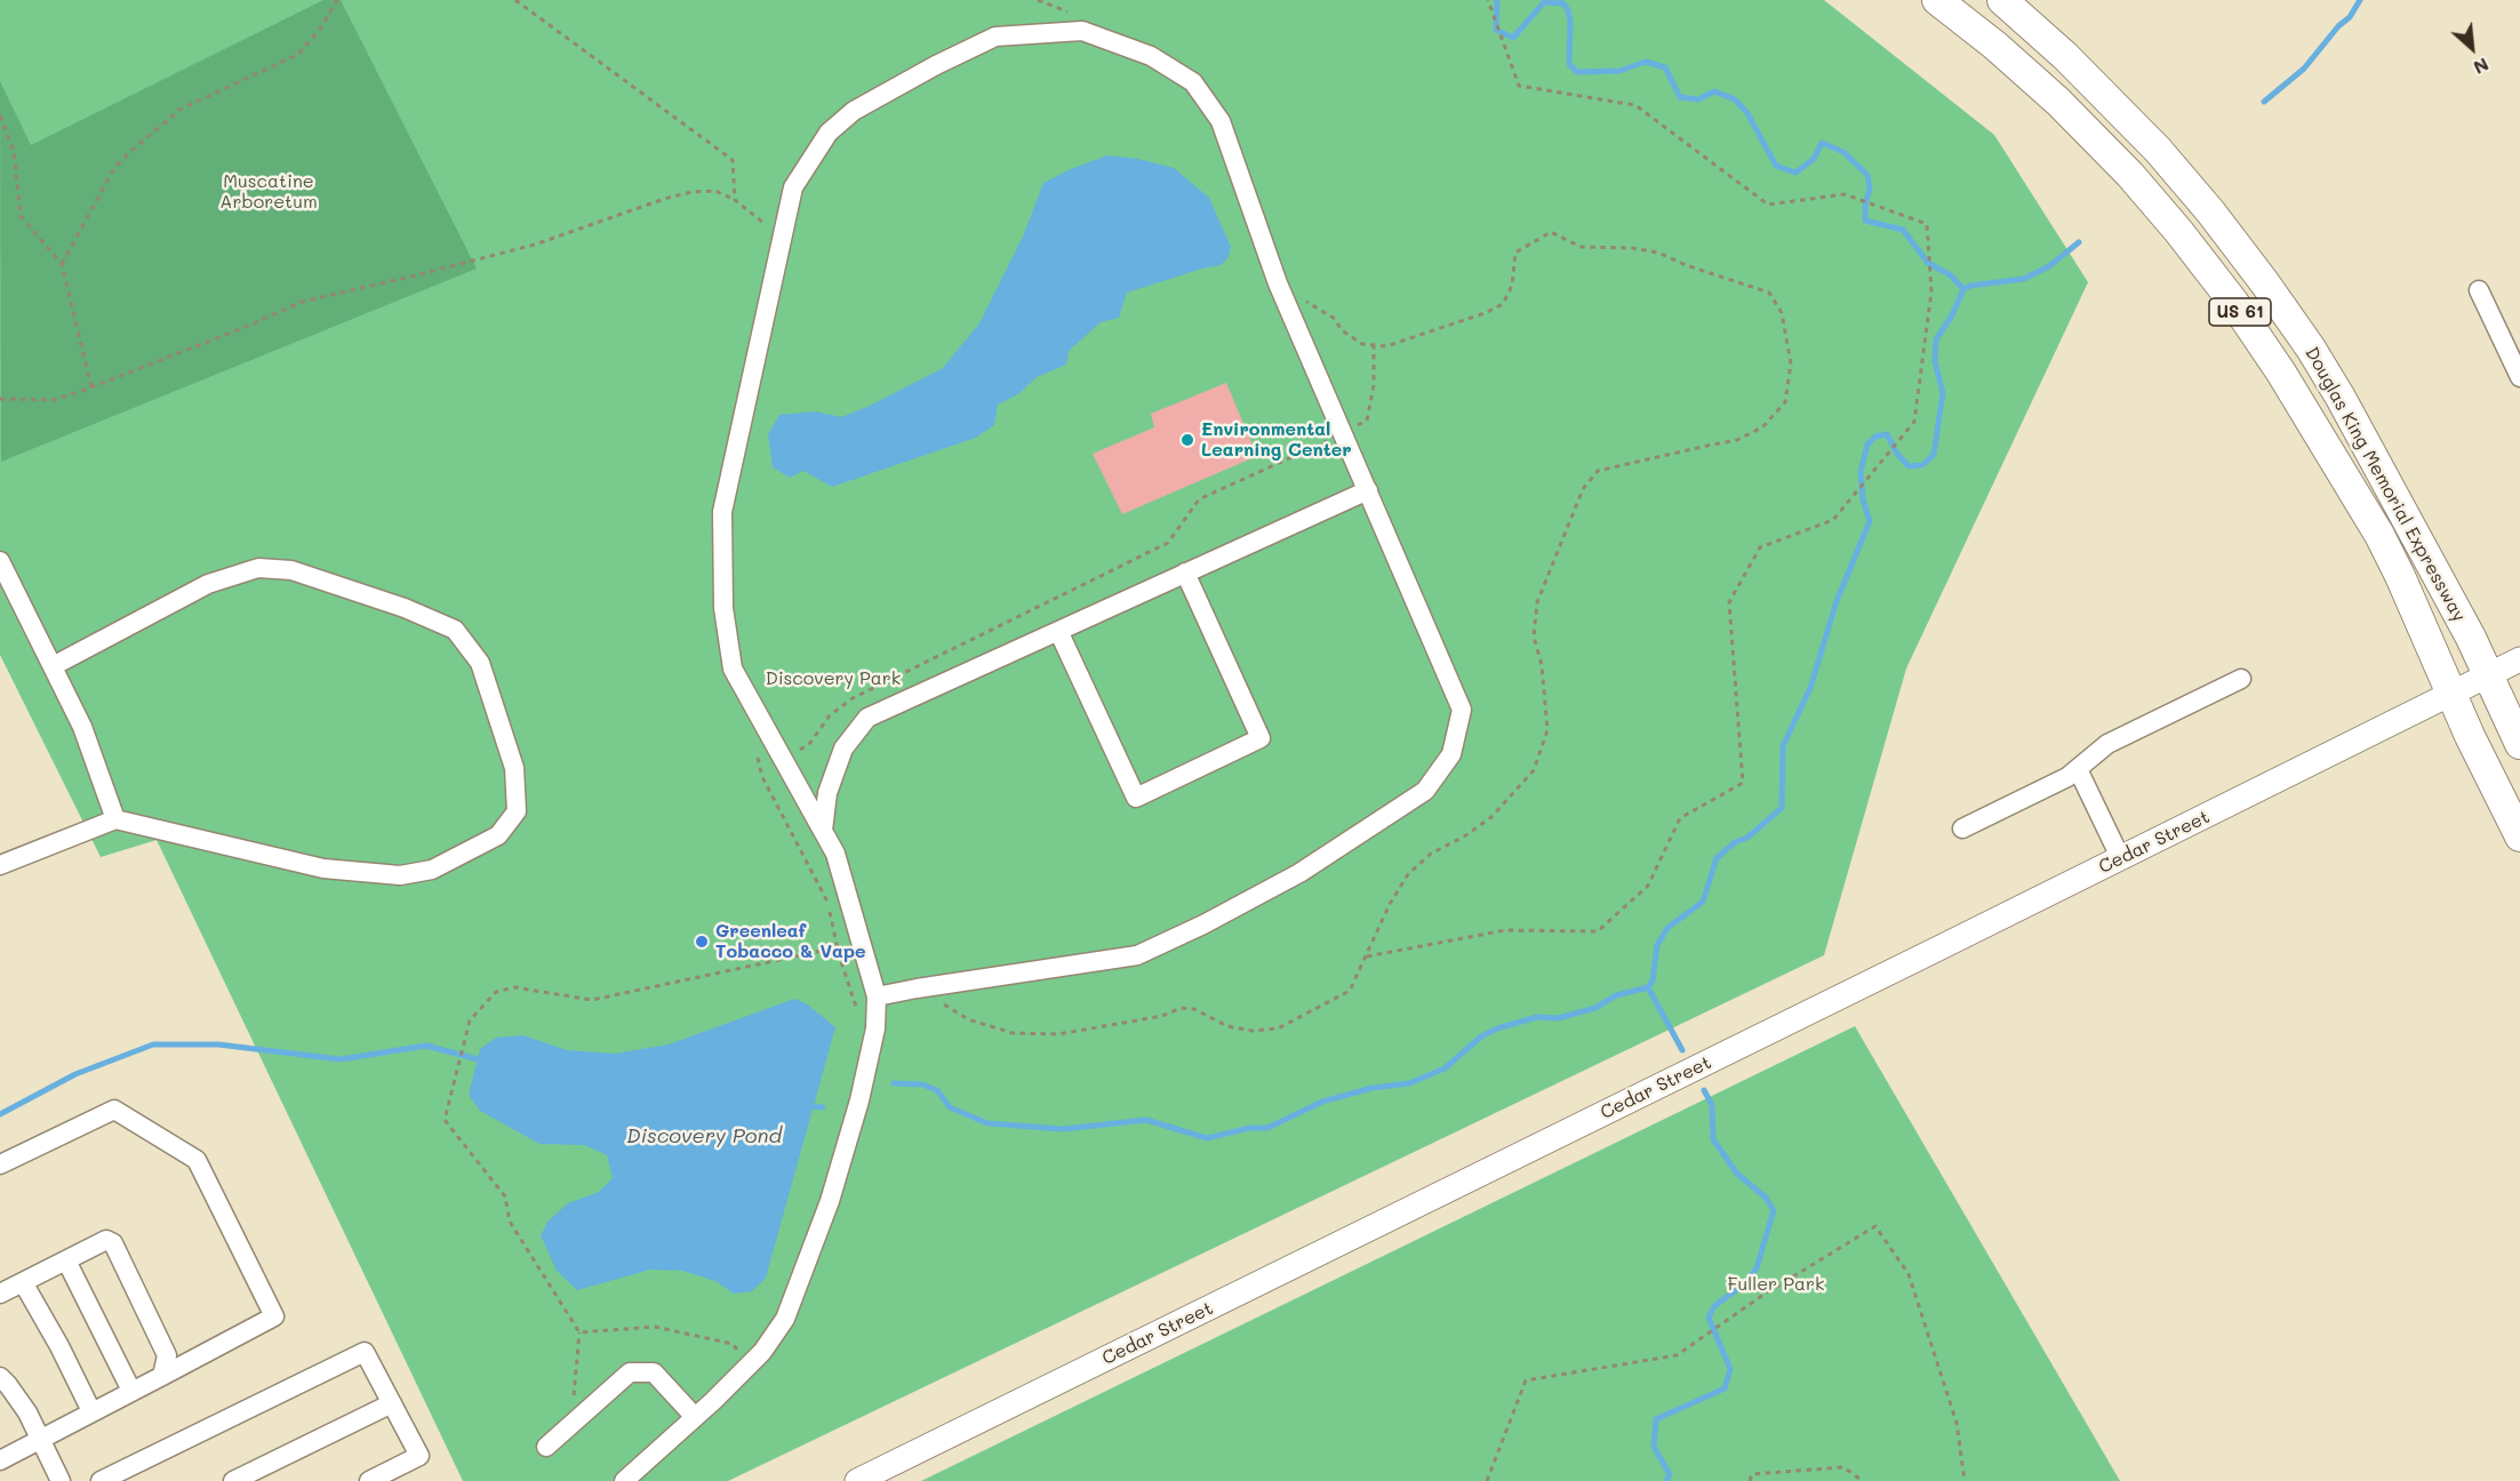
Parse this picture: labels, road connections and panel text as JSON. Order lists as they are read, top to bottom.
{
  "streets": {
    "highway": ["US 61", "Douglas King Memorial Expressway"],
    "main road": ["Cedar Street"]
  },
  "crossings": [
    ["Douglas King Memorial Expressway", "Cedar Street"]
  ],
  "water": ["Discovery Pond"],
  "parks": ["Muscatine Arboretum", "Discovery Park", "Fuller Park"],
  "places": ["Environmental Learning Center", "Greenleaf Tobacco & Vape"],
  "north": "bottom right"
}
